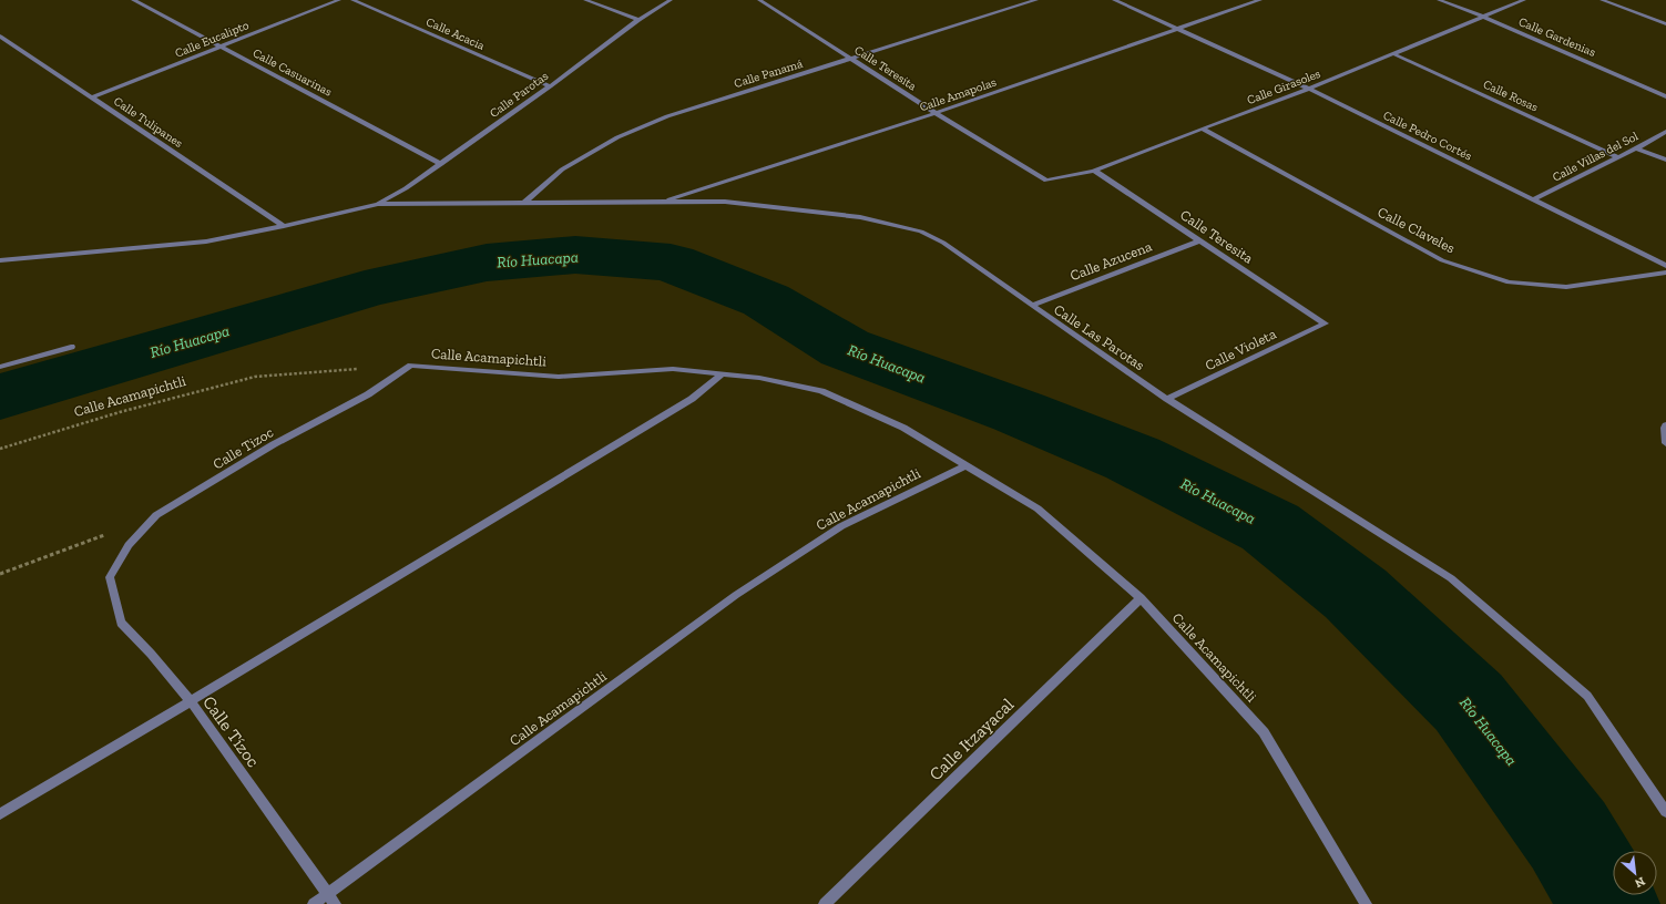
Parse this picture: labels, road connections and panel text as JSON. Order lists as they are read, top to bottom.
{
  "streets": {
    "street": [
      "Calle Acacia",
      "Calle Gardenias",
      "Calle Eucalipto",
      "Calle Teresita",
      "Calle Casuarinas",
      "Calle Panamá",
      "Calle Girasoles",
      "Calle Parotas",
      "Calle Amapolas",
      "Calle Rosas",
      "Calle Tulipanes",
      "Calle Pedro Cortés",
      "Calle Villas del Sol",
      "Calle Claveles",
      "Calle Azucena",
      "Calle Las Parotas",
      "Calle Violeta",
      "Calle Acamapichtli",
      "Calle Tizoc",
      "Calle Tízoc",
      "Calle Itzayacal"
    ]
  },
  "crossings": [
    ["Calle Acacia", "Calle Parotas"],
    ["Calle Gardenias", "Calle Girasoles"],
    ["Calle Eucalipto", "Calle Casuarinas"],
    ["Calle Eucalipto", "Calle Tulipanes"],
    ["Calle Teresita", "Calle Panamá"],
    ["Calle Teresita", "Calle Girasoles"],
    ["Calle Teresita", "Calle Amapolas"],
    ["Calle Teresita", "Calle Azucena"],
    ["Calle Teresita", "Calle Violeta"],
    ["Calle Casuarinas", "Calle Parotas"],
    ["Calle Panamá", "Calle Las Parotas"],
    ["Calle Girasoles", "Calle Rosas"],
    ["Calle Girasoles", "Calle Pedro Cortés"],
    ["Calle Girasoles", "Calle Claveles"],
    ["Calle Parotas", "Calle Las Parotas"],
    ["Calle Amapolas", "Calle Pedro Cortés"],
    ["Calle Amapolas", "Calle Las Parotas"],
    ["Calle Rosas", "Calle Villas del Sol"],
    ["Calle Pedro Cortés", "Calle Villas del Sol"],
    ["Calle Azucena", "Calle Las Parotas"],
    ["Calle Las Parotas", "Calle Violeta"],
    ["Calle Acamapichtli", "Calle Tizoc"],
    ["Calle Acamapichtli", "Calle Tízoc"],
    ["Calle Acamapichtli", "Calle Itzayacal"],
    ["Calle Tizoc", "Calle Tízoc"]
  ],
  "water": ["Río Huacapa"],
  "north": "bottom right"
}
